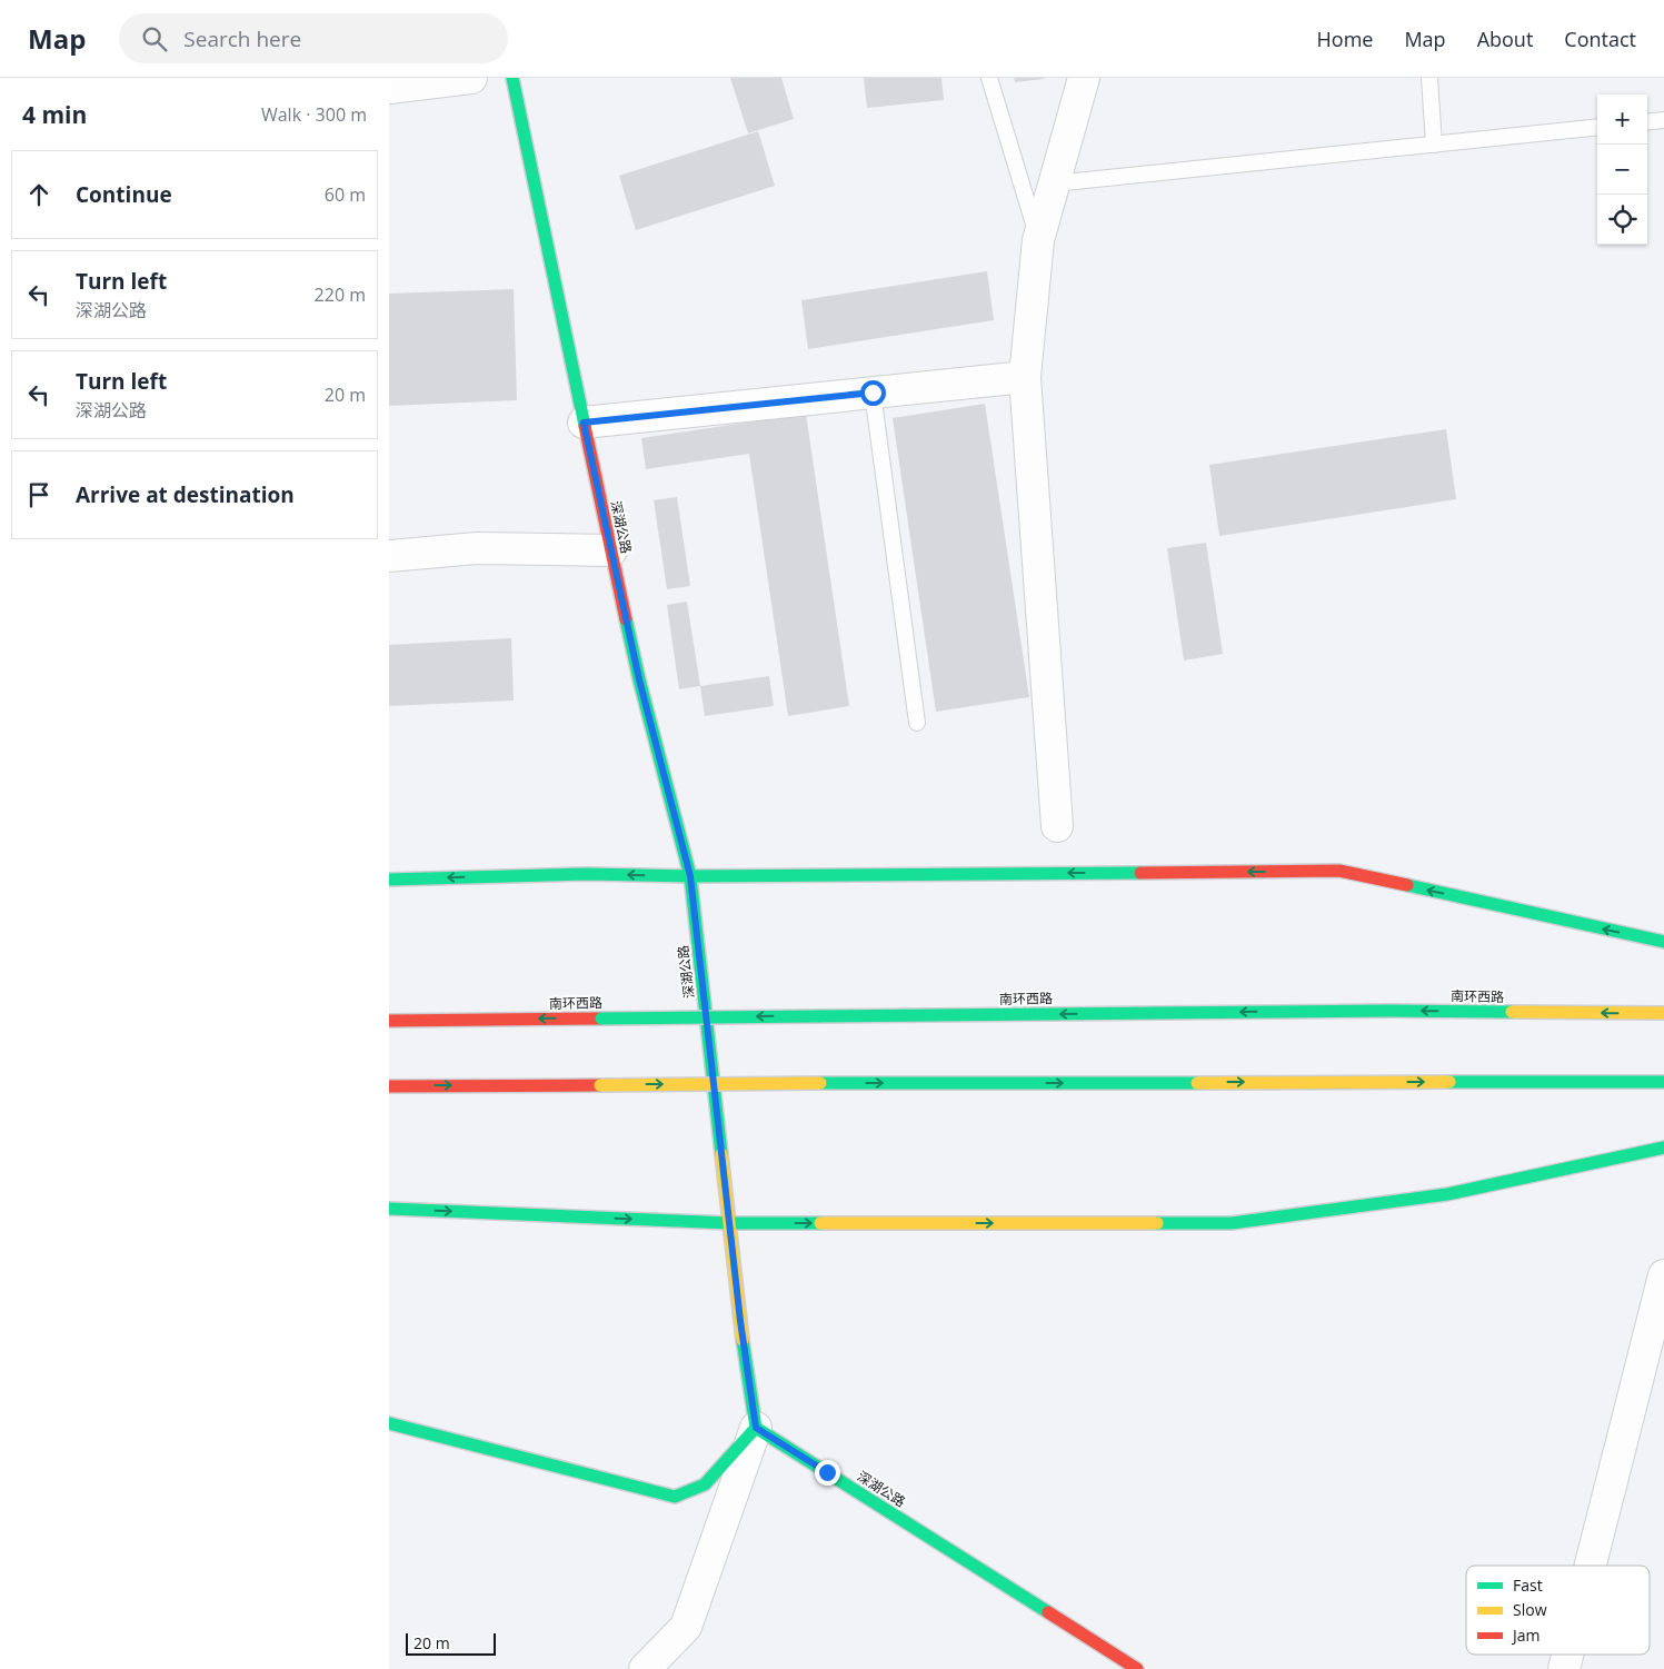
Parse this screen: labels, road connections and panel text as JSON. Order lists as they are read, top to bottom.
{
  "streets": {
    "main road": ["深湖公路", "南环西路"]
  },
  "legend": ["Fast", "Slow", "Jam"],
  "scale_bar": "20 m",
  "page": {
    "header": "Map",
    "search": "Search here",
    "nav": [
      "Home",
      "Map",
      "About",
      "Contact"
    ],
    "heading": ["4 min", "Walk · 300 m"],
    "map_buttons": ["+", "−"],
    "list": [
      ["Continue", "60 m"],
      ["Turn left", "深湖公路", "220 m"],
      ["Turn left", "深湖公路", "20 m"],
      "Arrive at destination"
    ],
    "scale": "20 m"
  }
}
